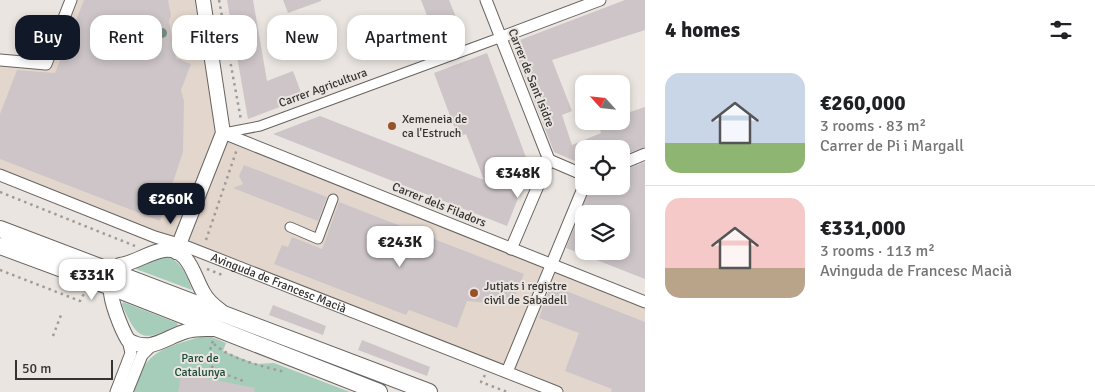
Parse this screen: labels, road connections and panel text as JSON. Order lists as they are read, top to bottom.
{
  "streets": {
    "main road": ["Avinguda de Francesc Macià"],
    "street": ["Carrer de Sant Isidre", "Carrer Agricultura", "Carrer dels Filadors"]
  },
  "crossings": [
    ["Carrer de Sant Isidre", "Carrer Agricultura"],
    ["Carrer Agricultura", "Carrer dels Filadors"]
  ],
  "parks": ["Parc de Catalunya"],
  "places": ["Xemeneia de ca l'Estruch", "Jutjats i registre civil de Sabadell"],
  "scale_bar": "50 m",
  "north": "top left",
  "page": {
    "heading": "4 homes",
    "chip": [
      "Buy",
      "Rent",
      "Filters",
      "New",
      "Apartment"
    ],
    "list": [
      {
        "name": "€260,000",
        "note": "3 rooms · 83 m² · Carrer de Pi i Margall"
      },
      {
        "name": "€331,000",
        "note": "3 rooms · 113 m² · Avinguda de Francesc Macià"
      }
    ],
    "price": [
      "€348K",
      "€260K",
      "€243K",
      "€331K"
    ],
    "scale": "50 m"
  }
}
